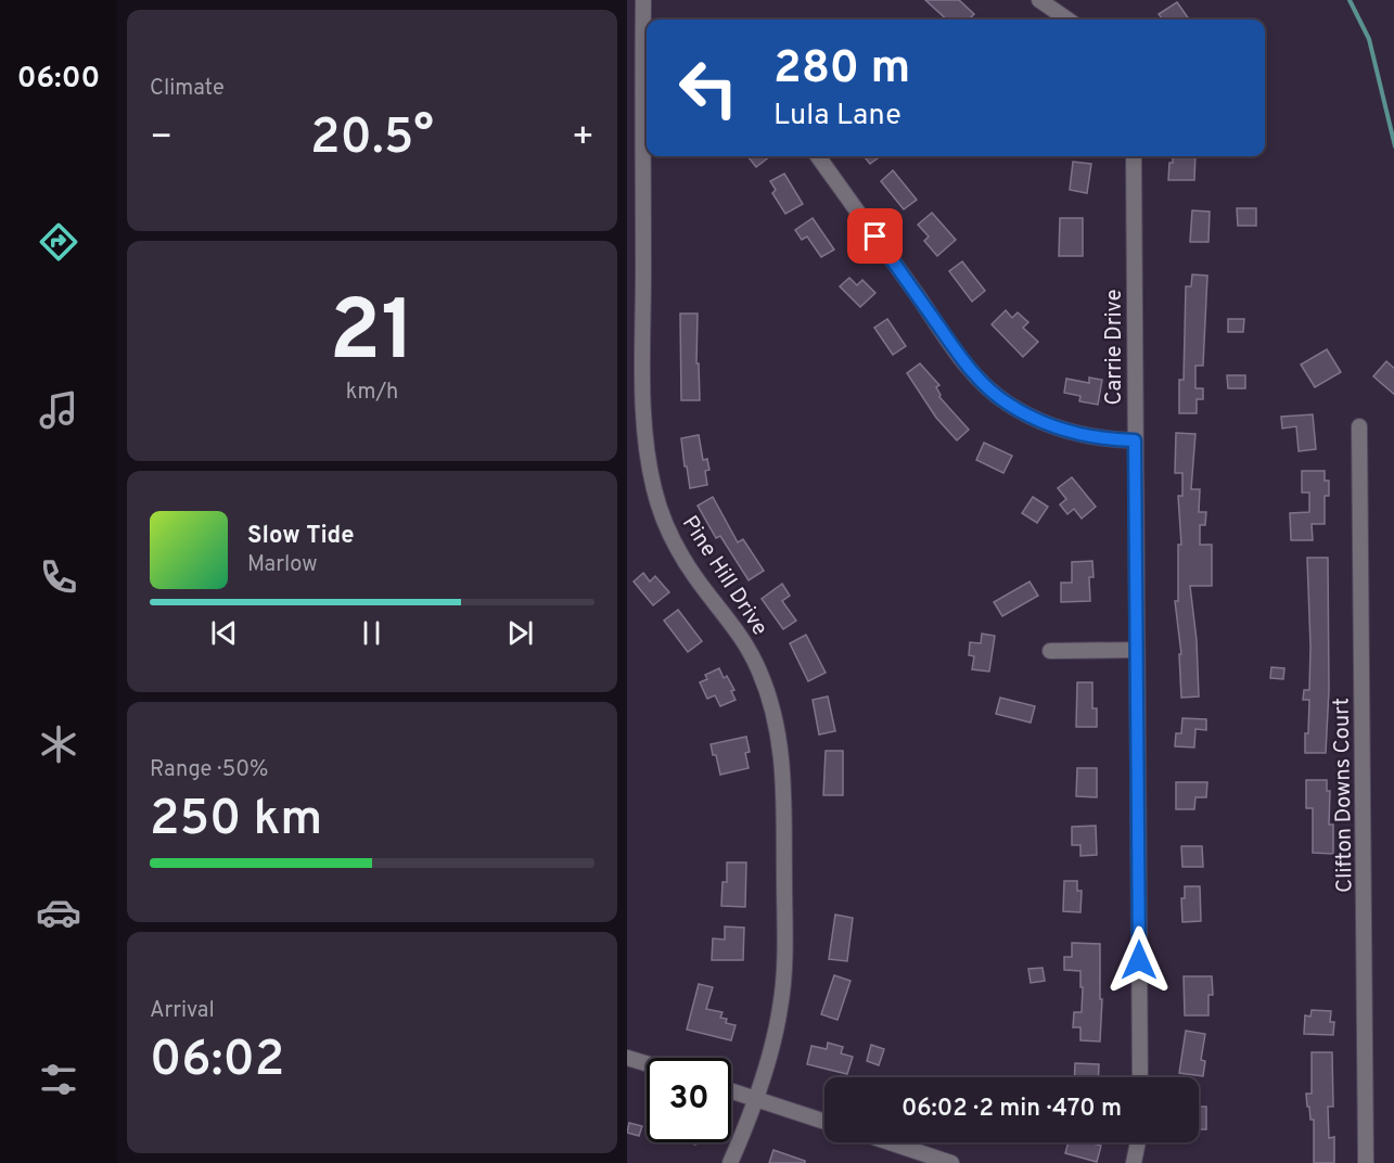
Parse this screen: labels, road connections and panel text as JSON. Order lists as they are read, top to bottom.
{
  "streets": {
    "street": ["Carrie Drive", "Pine Hill Drive", "Clifton Downs Court"]
  },
  "page": {
    "tabs": "06:00",
    "tile": [
      "Climate",
      ["21", "km/h"],
      ["Range · 50%", "250 km"],
      ["Arrival", "06:02"]
    ],
    "turn": ["280 m", "Lula Lane"],
    "heat": ["−", "20.5°", "+"],
    "song": ["Slow Tide", "Marlow"],
    "limit": "30",
    "trip": "06:02 · 2 min · 470 m"
  }
}
